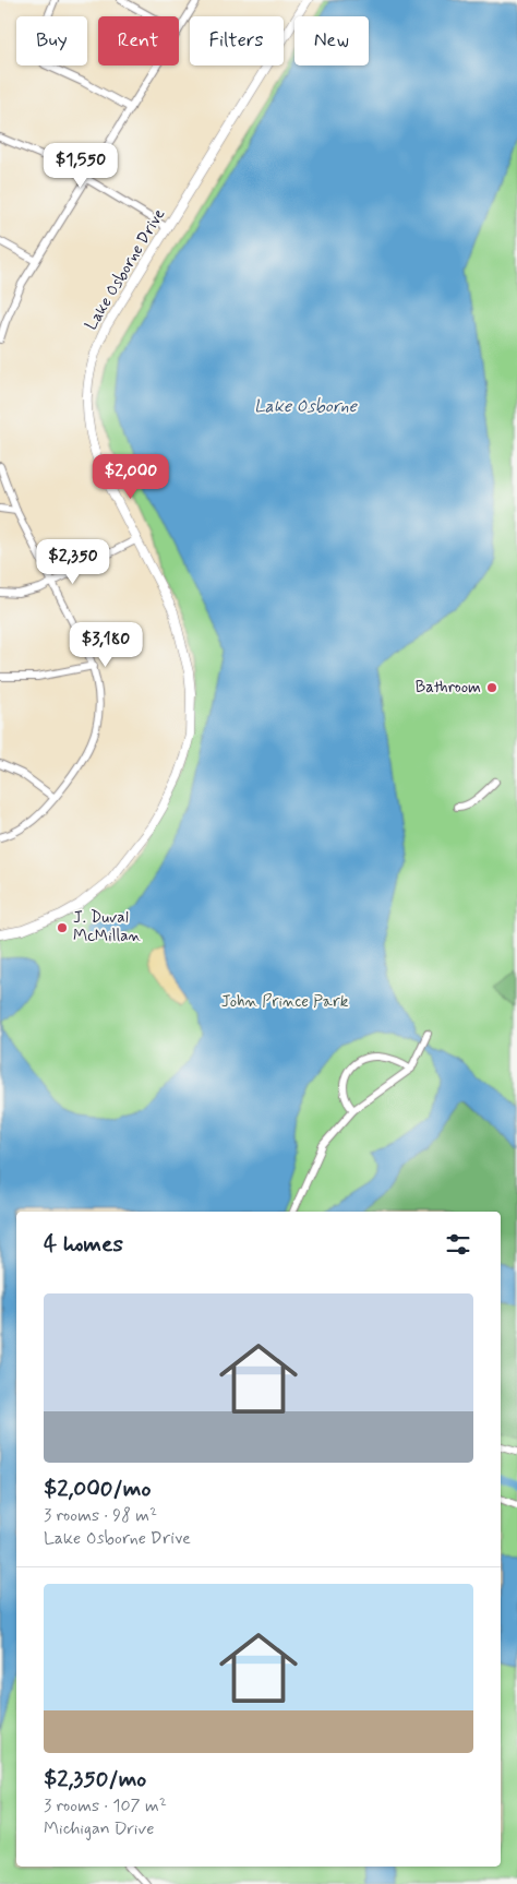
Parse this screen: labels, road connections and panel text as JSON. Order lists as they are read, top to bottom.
{
  "streets": {
    "street": ["Lake Osborne Drive"]
  },
  "water": ["Lake Osborne"],
  "parks": ["John Prince Park"],
  "places": ["Bathroom", "J. Duval McMillan"],
  "page": {
    "chip": [
      "Buy",
      "Rent",
      "Filters",
      "New"
    ],
    "price": [
      "$1,550",
      "$2,000",
      "$2,350",
      "$3,180"
    ],
    "heading": "4 homes",
    "list": [
      {
        "name": "$2,000/mo",
        "note": "3 rooms · 98 m² · Lake Osborne Drive"
      },
      {
        "name": "$2,350/mo",
        "note": "3 rooms · 107 m² · Michigan Drive"
      }
    ]
  }
}
